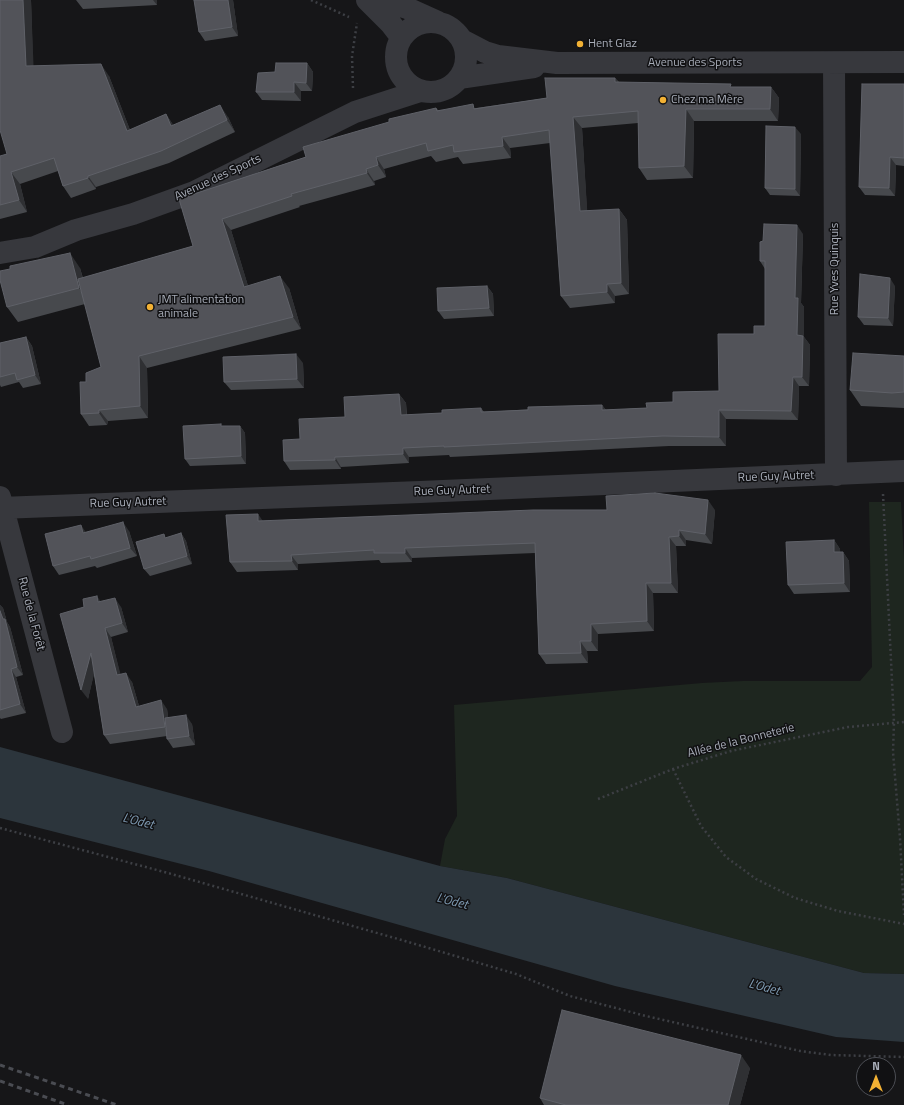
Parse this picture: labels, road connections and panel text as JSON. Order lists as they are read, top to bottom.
{
  "streets": {
    "street": [
      "Avenue des Sports",
      "Rue Yves Quinquis",
      "Rue Guy Autret",
      "Rue de la Forêt"
    ],
    "path": ["Allée de la Bonneterie"]
  },
  "crossings": [
    ["Avenue des Sports", "Rue Yves Quinquis"],
    ["Rue Yves Quinquis", "Rue Guy Autret"],
    ["Rue Guy Autret", "Rue de la Forêt"]
  ],
  "water": ["L'Odet"],
  "places": ["Hent Glaz", "Chez ma Mère", "JMT alimentation animale"],
  "north": "top"
}
